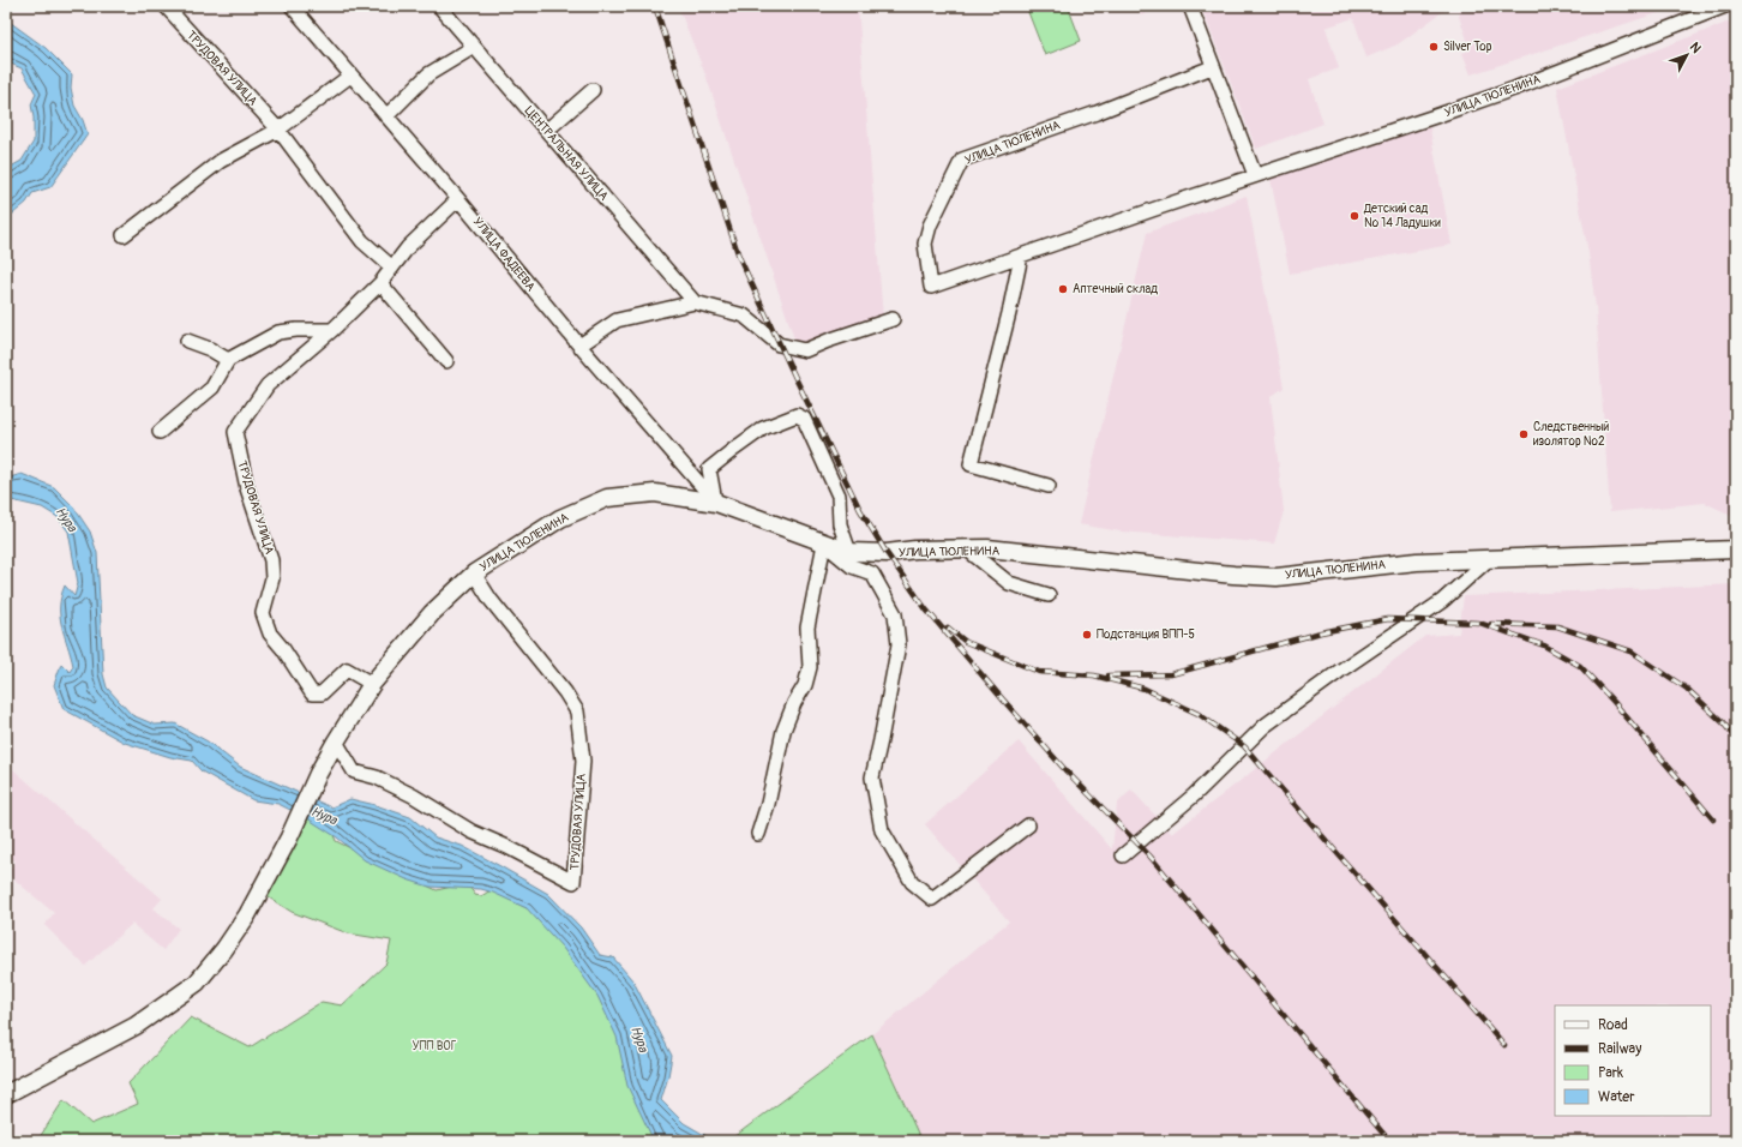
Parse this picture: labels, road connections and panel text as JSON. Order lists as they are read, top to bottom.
{
  "streets": {
    "street": [
      "ТРУДОВАЯ УЛИЦА",
      "УЛИЦА ТЮЛЕНИНА",
      "ЦЕНТРАЛЬНАЯ УЛИЦА",
      "УЛИЦА ФАДЕЕВА"
    ]
  },
  "crossings": [
    ["ТРУДОВАЯ УЛИЦА", "УЛИЦА ТЮЛЕНИНА"],
    ["ТРУДОВАЯ УЛИЦА", "УЛИЦА ФАДЕЕВА"],
    ["УЛИЦА ТЮЛЕНИНА", "УЛИЦА ФАДЕЕВА"]
  ],
  "water": ["Нура"],
  "parks": ["УПП ВОГ"],
  "places": [
    "Silver Top",
    "Детский сад № 14 Ладушки",
    "Аптечный склад",
    "Следственный изолятор №2",
    "Подстанция ВПП-5"
  ],
  "legend": [
    "Road",
    "Railway",
    "Park",
    "Water"
  ],
  "north": "top right"
}
